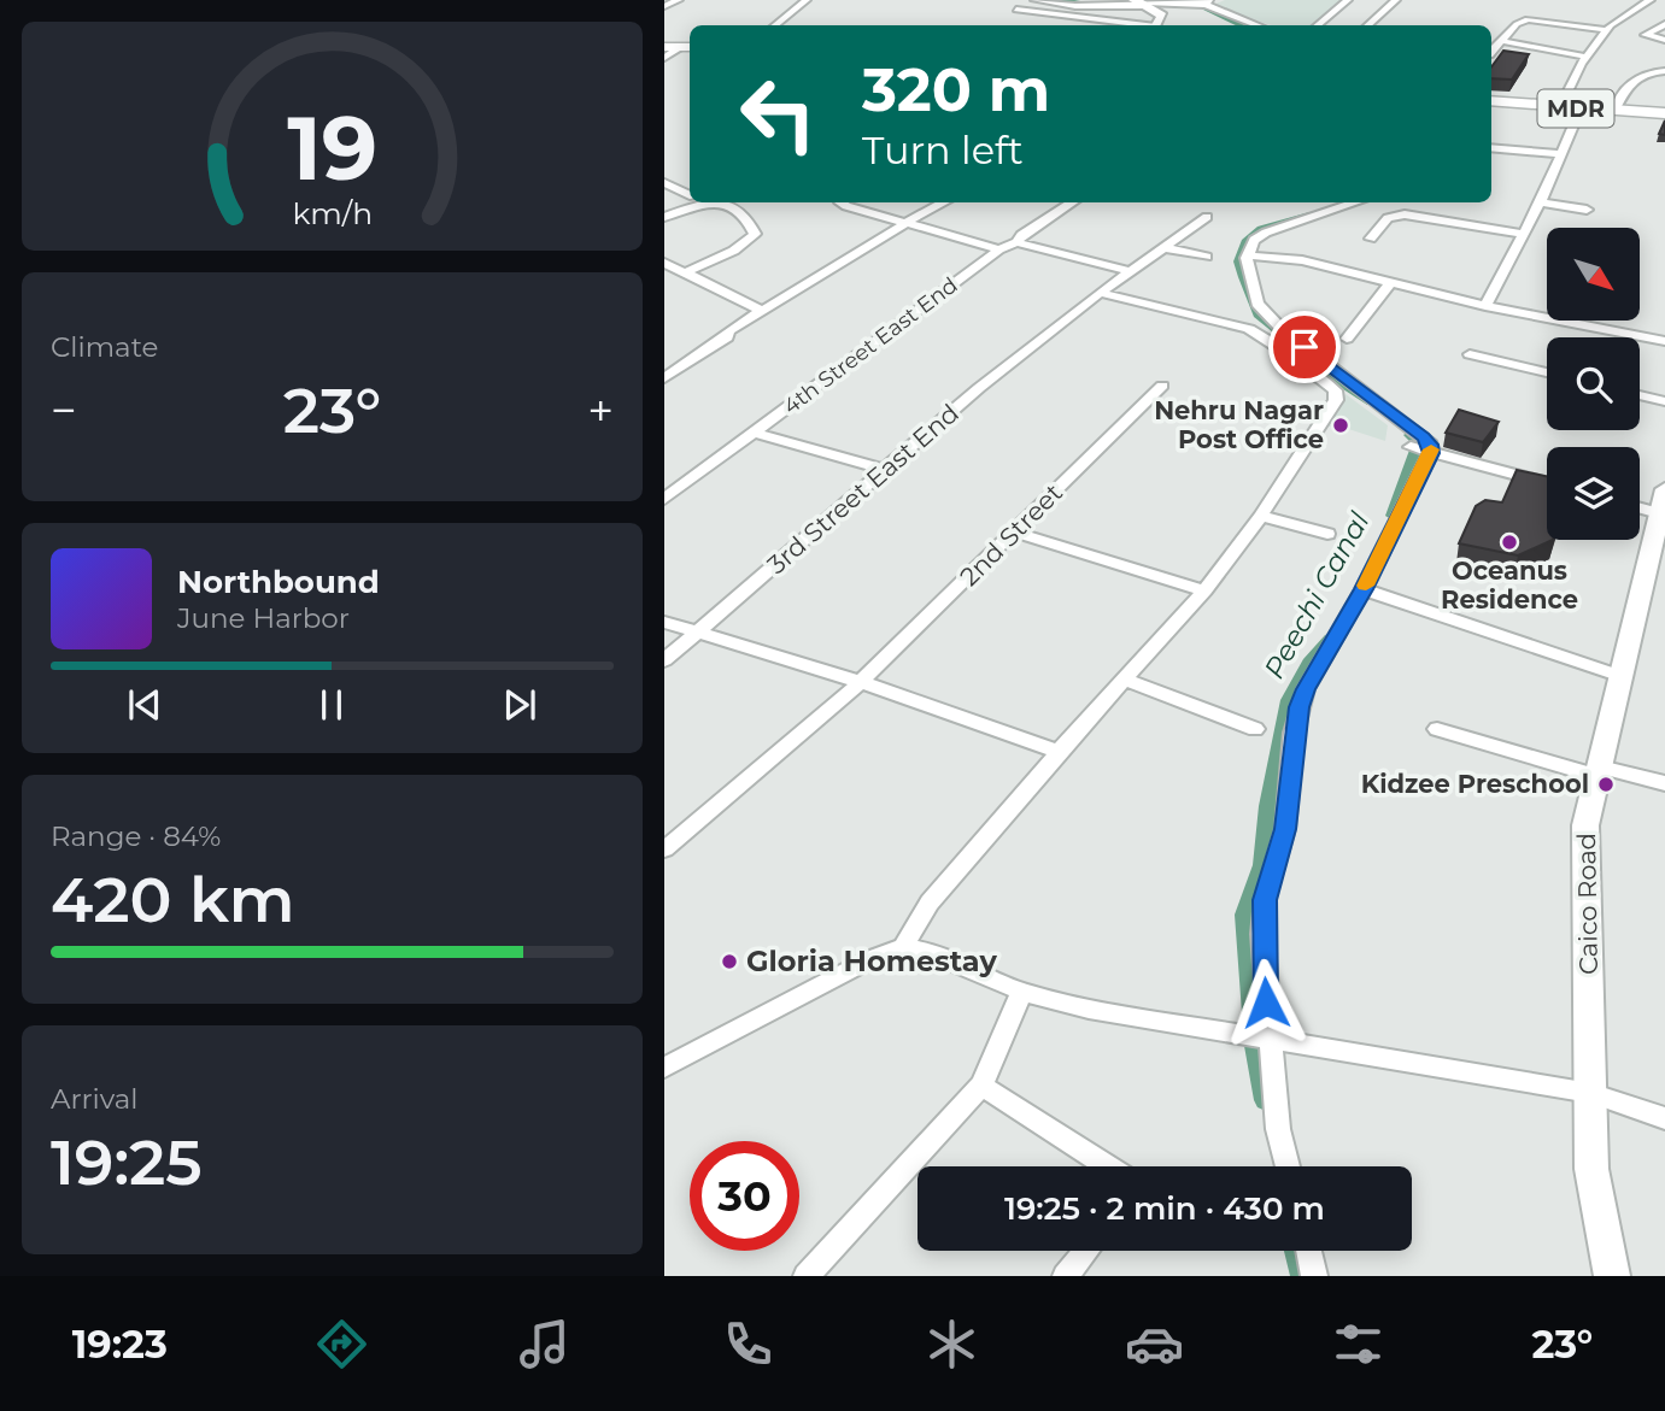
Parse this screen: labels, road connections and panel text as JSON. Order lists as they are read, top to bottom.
{
  "streets": {
    "main road": ["MDR"],
    "street": [
      "4th Street East End",
      "3rd Street East End",
      "2nd Street",
      "Caico Road"
    ]
  },
  "water": ["Peechi Canal"],
  "places": [
    "Nehru Nagar Post Office",
    "Oceanus Residence",
    "Kidzee Preschool",
    "Gloria Homestay"
  ],
  "north": "bottom right",
  "page": {
    "turn": ["320 m", "Turn left"],
    "tile": [
      "Climate",
      ["Range · 84%", "420 km"],
      ["Arrival", "19:25"]
    ],
    "heat": ["−", "23°", "+"],
    "song": ["Northbound", "June Harbor"],
    "limit": "30",
    "trip": "19:25 · 2 min · 430 m",
    "tabs": ["19:23", "23°"],
    "gauge": ["19", "km/h"]
  }
}
